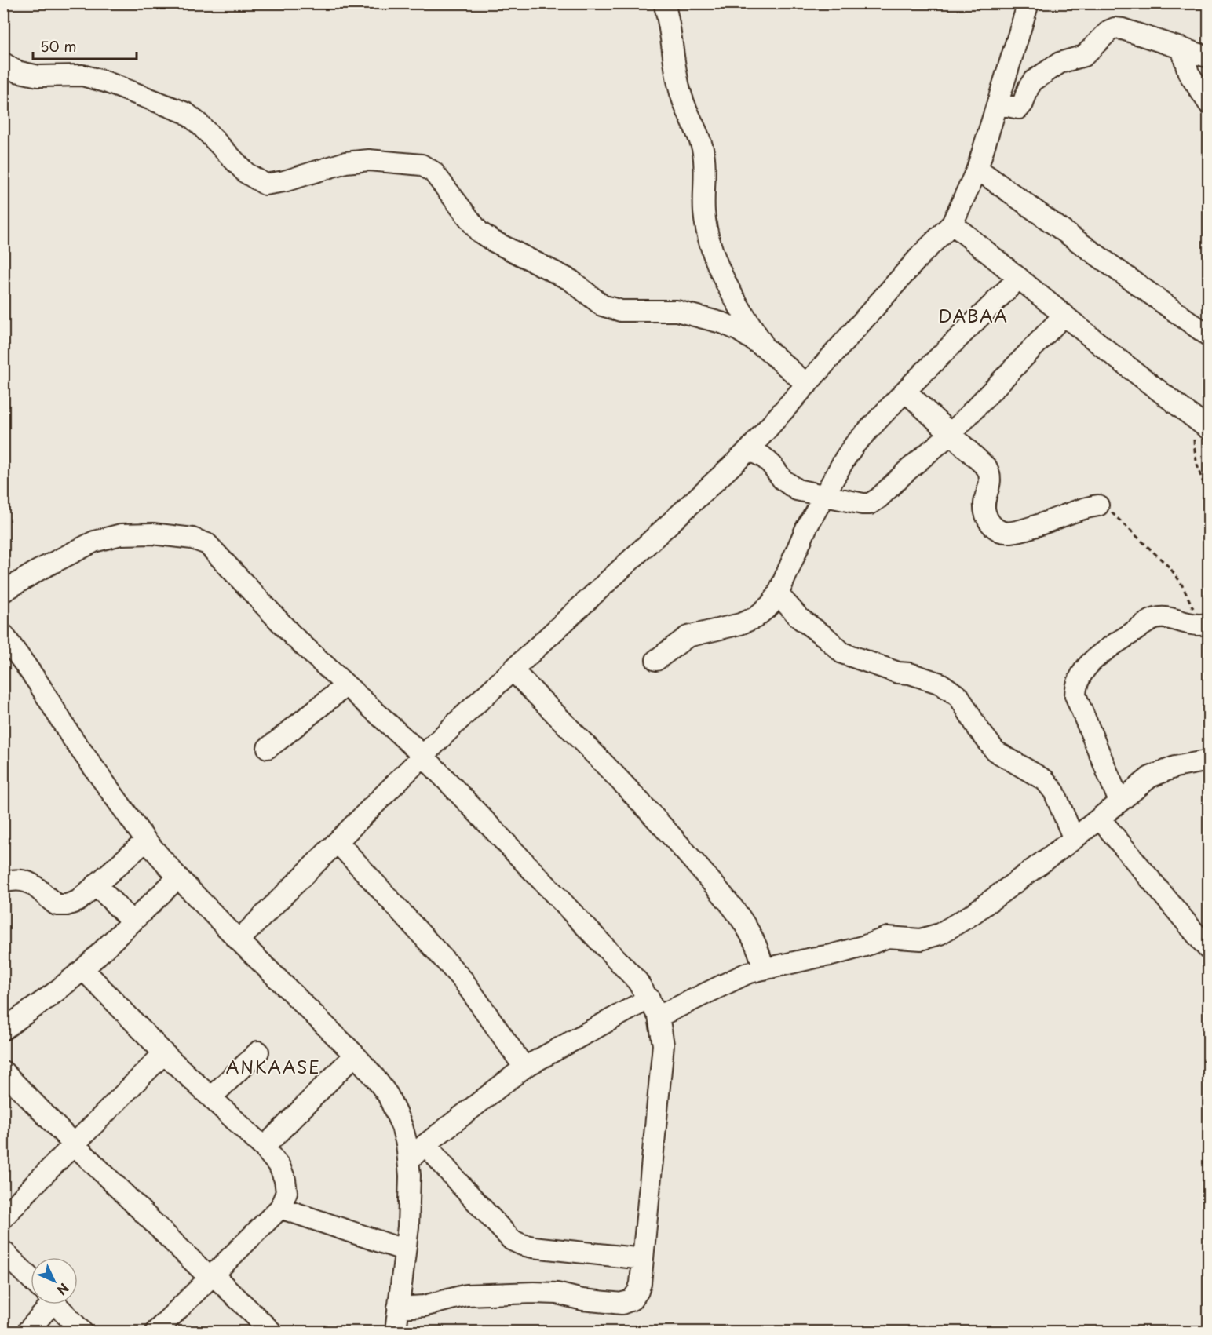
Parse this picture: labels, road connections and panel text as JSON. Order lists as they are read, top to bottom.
{
  "districts": ["DABAA", "ANKAASE"],
  "scale_bar": "50 m",
  "north": "bottom right"
}
